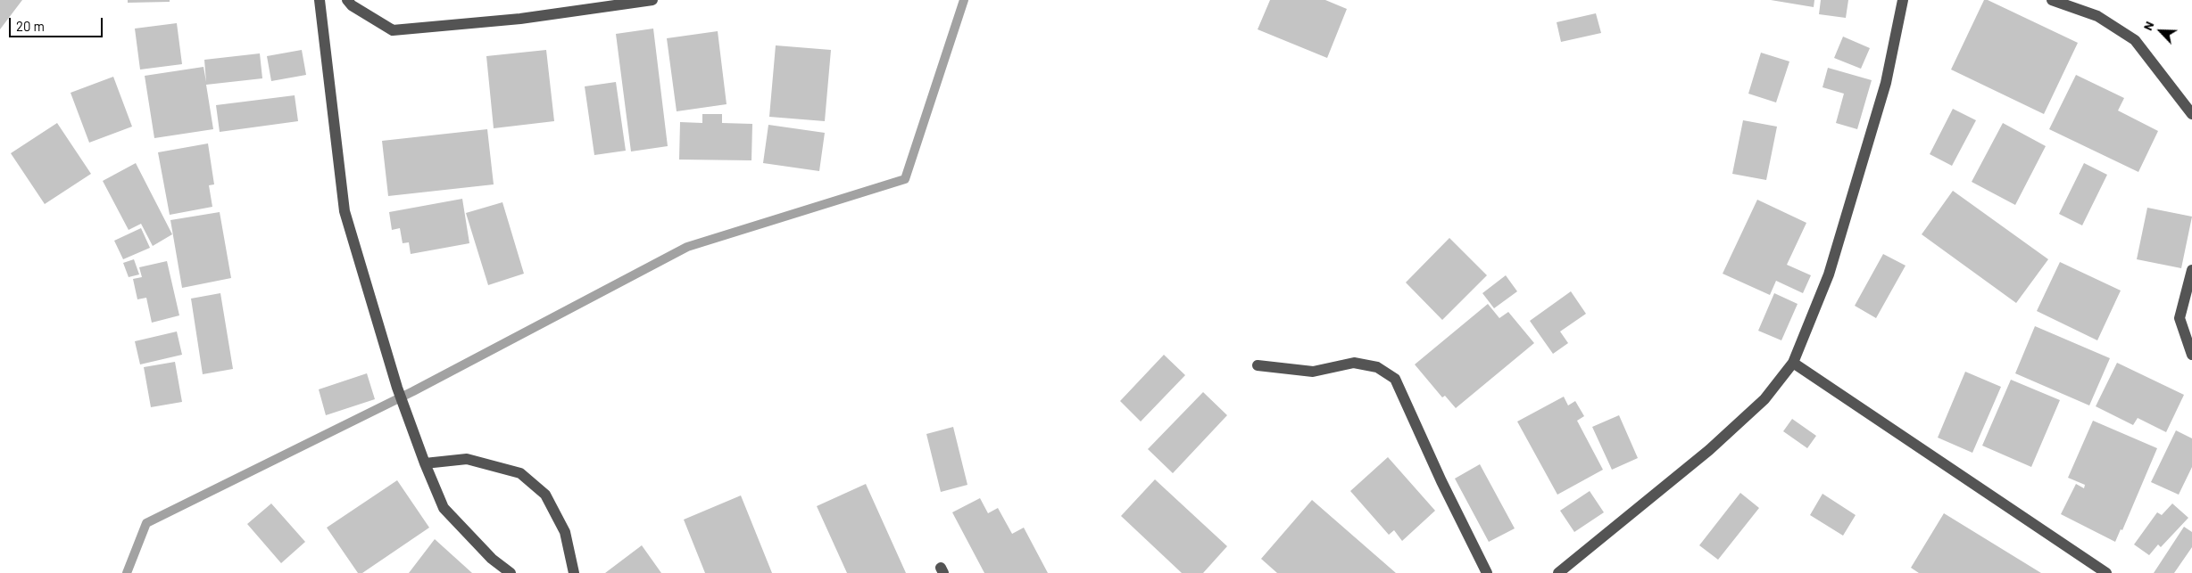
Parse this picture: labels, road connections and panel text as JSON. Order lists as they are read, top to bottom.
{
  "scale_bar": "20 m",
  "north": "top left"
}
